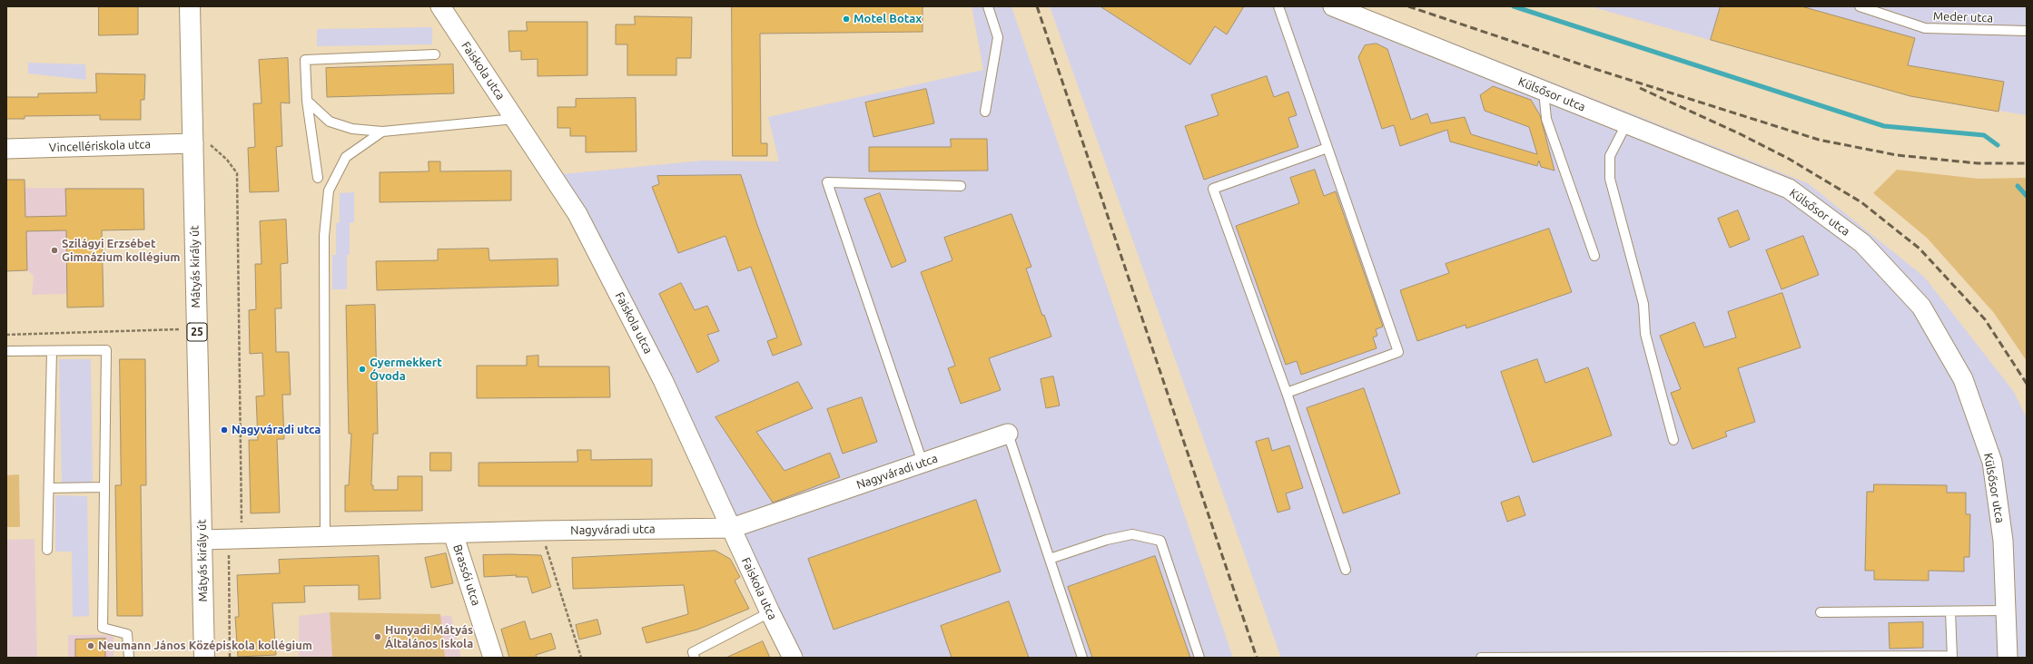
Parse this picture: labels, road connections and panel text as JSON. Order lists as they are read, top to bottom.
{
  "streets": {
    "main road": ["Mátyás király út", "25"],
    "street": [
      "Faiskola utca",
      "Külsősor utca",
      "Vincellériskola utca",
      "Nagyváradi utca",
      "Brassói utca"
    ],
    "lane": ["Meder utca"]
  },
  "crossings": [
    ["Faiskola utca", "Nagyváradi utca"],
    ["Vincellériskola utca", "Mátyás király út"],
    ["Mátyás király út", "Nagyváradi utca"],
    ["Nagyváradi utca", "Brassói utca"]
  ],
  "places": [
    "Motel Botax",
    "Szilágyi Erzsébet Gimnázium kollégium",
    "Gyermekkert Óvoda",
    "Nagyváradi utca",
    "Hunyadi Mátyás Általános Iskola",
    "Neumann János Középiskola kollégium"
  ]
}
